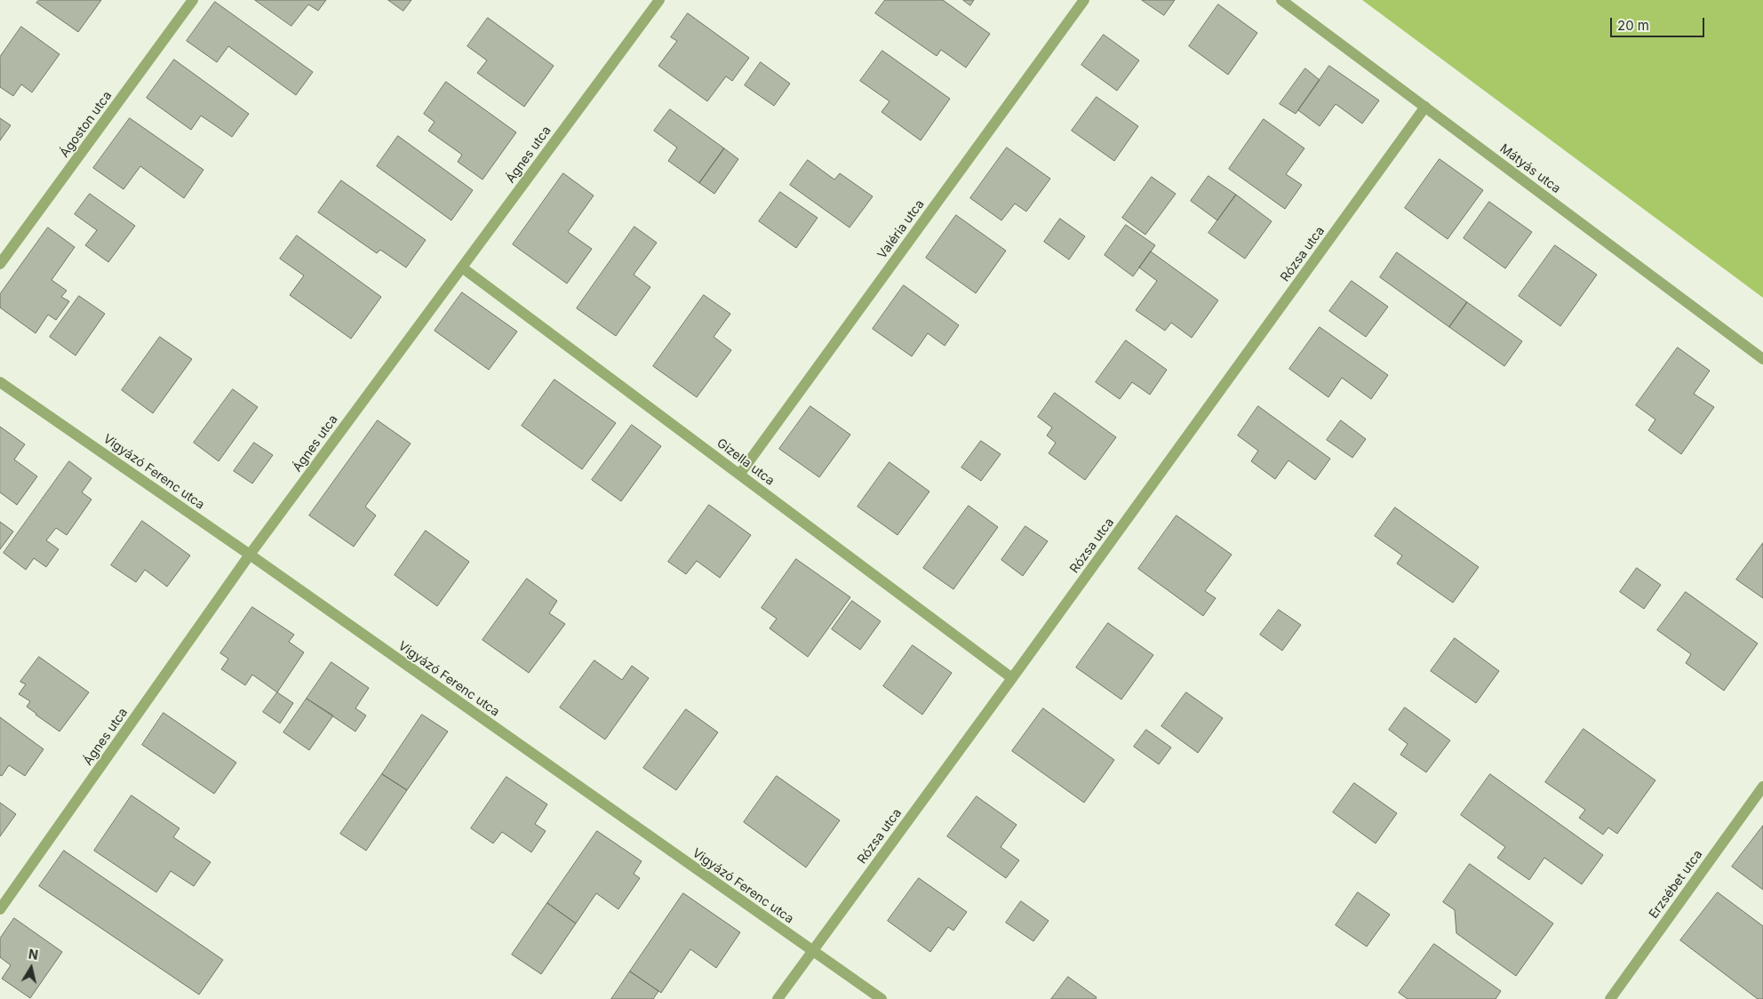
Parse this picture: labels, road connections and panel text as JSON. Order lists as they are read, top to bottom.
{
  "streets": {
    "street": [
      "Ágoston utca",
      "Ágnes utca",
      "Mátyás utca",
      "Valéria utca",
      "Rózsa utca",
      "Gizella utca",
      "Vigyázó Ferenc utca",
      "Erzsébet utca"
    ]
  },
  "crossings": [
    ["Ágnes utca", "Gizella utca"],
    ["Ágnes utca", "Vigyázó Ferenc utca"],
    ["Mátyás utca", "Rózsa utca"],
    ["Valéria utca", "Gizella utca"],
    ["Rózsa utca", "Gizella utca"],
    ["Rózsa utca", "Vigyázó Ferenc utca"]
  ],
  "scale_bar": "20 m",
  "north": "top"
}
